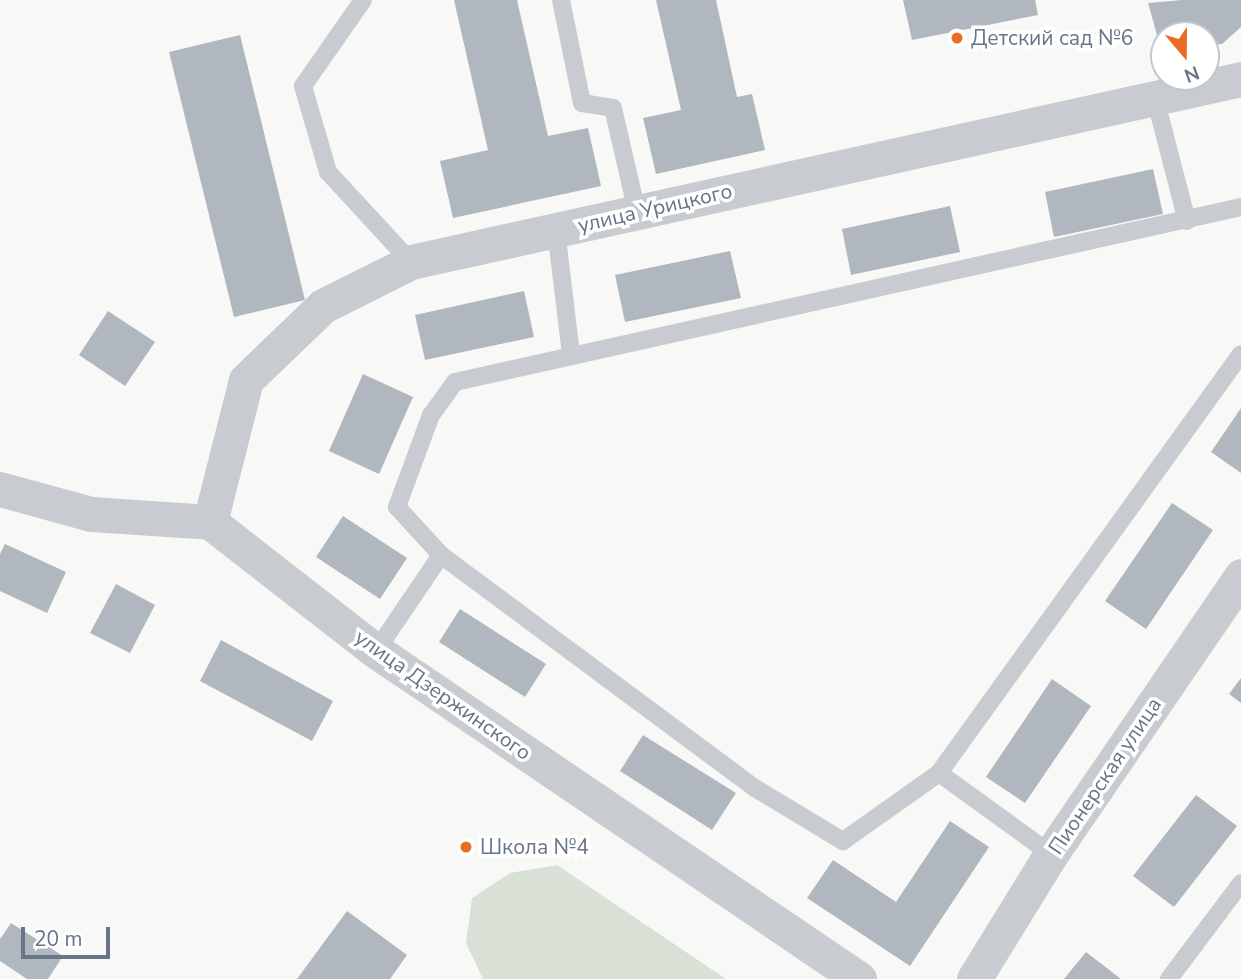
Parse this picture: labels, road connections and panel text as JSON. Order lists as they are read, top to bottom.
{
  "streets": {
    "street": ["улица Урицкого", "улица Дзержинского", "Пионерская улица"]
  },
  "crossings": [
    ["улица Урицкого", "улица Дзержинского"]
  ],
  "places": ["Детский сад №6", "Школа №4"],
  "scale_bar": "20 m",
  "north": "bottom"
}
